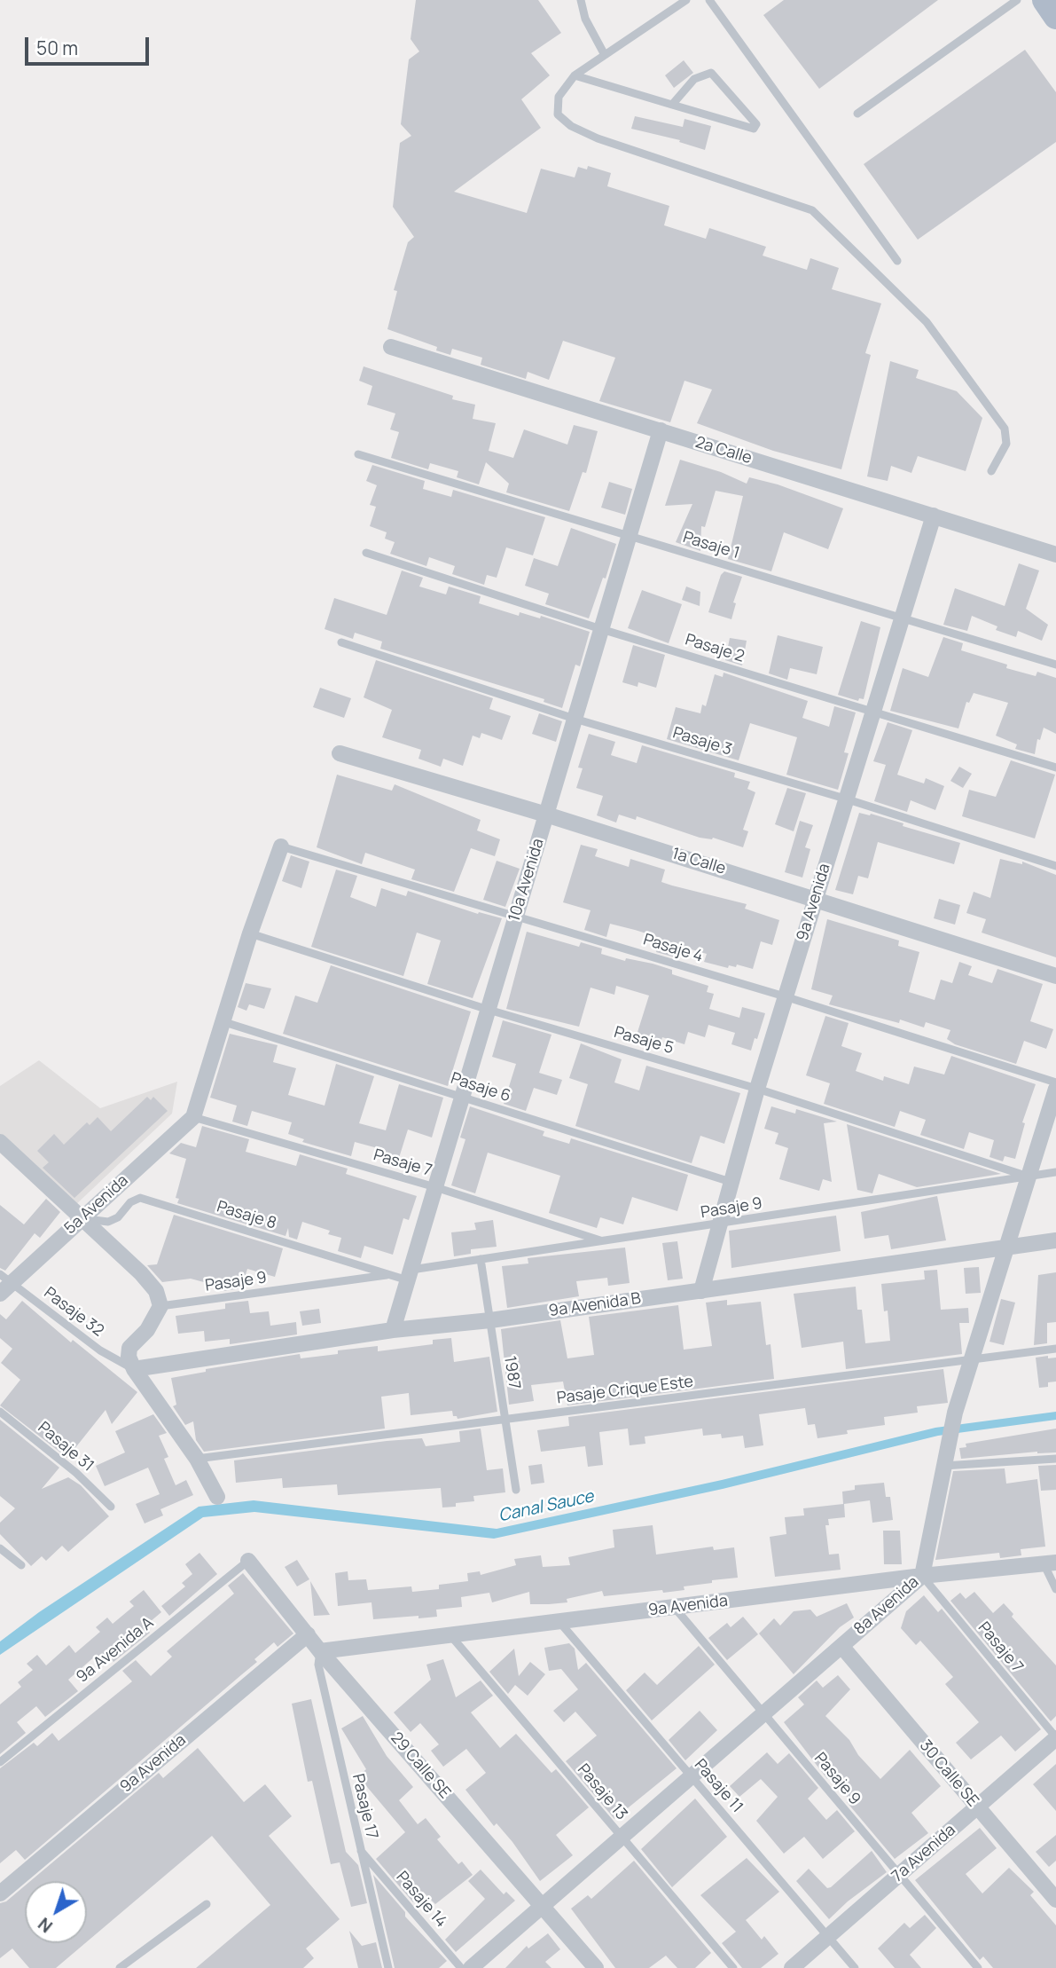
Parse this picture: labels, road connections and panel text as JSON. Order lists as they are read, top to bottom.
{
  "streets": {
    "street": [
      "2a Calle",
      "1a Calle",
      "10a Avenida",
      "9a Avenida",
      "5a Avenida",
      "9a Avenida B",
      "8a Avenida",
      "29 Calle SE",
      "30 Calle SE",
      "7a Avenida"
    ],
    "lane": [
      "Pasaje 1",
      "Pasaje 2",
      "Pasaje 3",
      "Pasaje 4",
      "Pasaje 5",
      "Pasaje 6",
      "Pasaje 7",
      "Pasaje 9",
      "Pasaje 8",
      "Pasaje 32",
      "1987",
      "Pasaje Crique Este",
      "Pasaje 31",
      "9a Avenida A",
      "Pasaje 11",
      "Pasaje 13",
      "Pasaje 17",
      "Pasaje 14"
    ]
  },
  "crossings": [
    ["2a Calle", "10a Avenida"],
    ["2a Calle", "9a Avenida"],
    ["Pasaje 1", "10a Avenida"],
    ["Pasaje 1", "9a Avenida"],
    ["Pasaje 2", "10a Avenida"],
    ["Pasaje 2", "9a Avenida"],
    ["Pasaje 3", "10a Avenida"],
    ["Pasaje 3", "9a Avenida"],
    ["1a Calle", "10a Avenida"],
    ["1a Calle", "9a Avenida"],
    ["10a Avenida", "Pasaje 4"],
    ["10a Avenida", "Pasaje 5"],
    ["10a Avenida", "Pasaje 6"],
    ["10a Avenida", "Pasaje 7"],
    ["10a Avenida", "Pasaje 9"],
    ["10a Avenida", "Pasaje 8"],
    ["10a Avenida", "9a Avenida B"],
    ["9a Avenida", "Pasaje 4"],
    ["9a Avenida", "Pasaje 5"],
    ["9a Avenida", "Pasaje 6"],
    ["9a Avenida", "Pasaje 7"],
    ["9a Avenida", "Pasaje 9"],
    ["9a Avenida", "9a Avenida B"],
    ["9a Avenida", "8a Avenida"],
    ["9a Avenida", "29 Calle SE"],
    ["9a Avenida", "Pasaje 11"],
    ["9a Avenida", "Pasaje 13"],
    ["9a Avenida", "Pasaje 17"],
    ["Pasaje 5", "Pasaje 9"],
    ["Pasaje 5", "8a Avenida"],
    ["Pasaje 7", "5a Avenida"],
    ["Pasaje 7", "Pasaje 9"],
    ["Pasaje 7", "8a Avenida"],
    ["Pasaje 7", "7a Avenida"],
    ["5a Avenida", "Pasaje 8"],
    ["5a Avenida", "Pasaje 32"],
    ["Pasaje 9", "Pasaje 8"],
    ["Pasaje 9", "1987"],
    ["Pasaje 9", "8a Avenida"],
    ["Pasaje 9", "7a Avenida"],
    ["9a Avenida B", "Pasaje 32"],
    ["9a Avenida B", "1987"],
    ["9a Avenida B", "8a Avenida"],
    ["1987", "Pasaje Crique Este"],
    ["Pasaje Crique Este", "8a Avenida"],
    ["8a Avenida", "29 Calle SE"],
    ["8a Avenida", "30 Calle SE"],
    ["8a Avenida", "Pasaje 11"],
    ["8a Avenida", "Pasaje 13"],
    ["9a Avenida A", "29 Calle SE"],
    ["29 Calle SE", "Pasaje 17"],
    ["30 Calle SE", "7a Avenida"],
    ["Pasaje 11", "7a Avenida"],
    ["Pasaje 17", "Pasaje 14"]
  ],
  "water": ["Canal Sauce"],
  "scale_bar": "50 m",
  "north": "bottom left"
}
